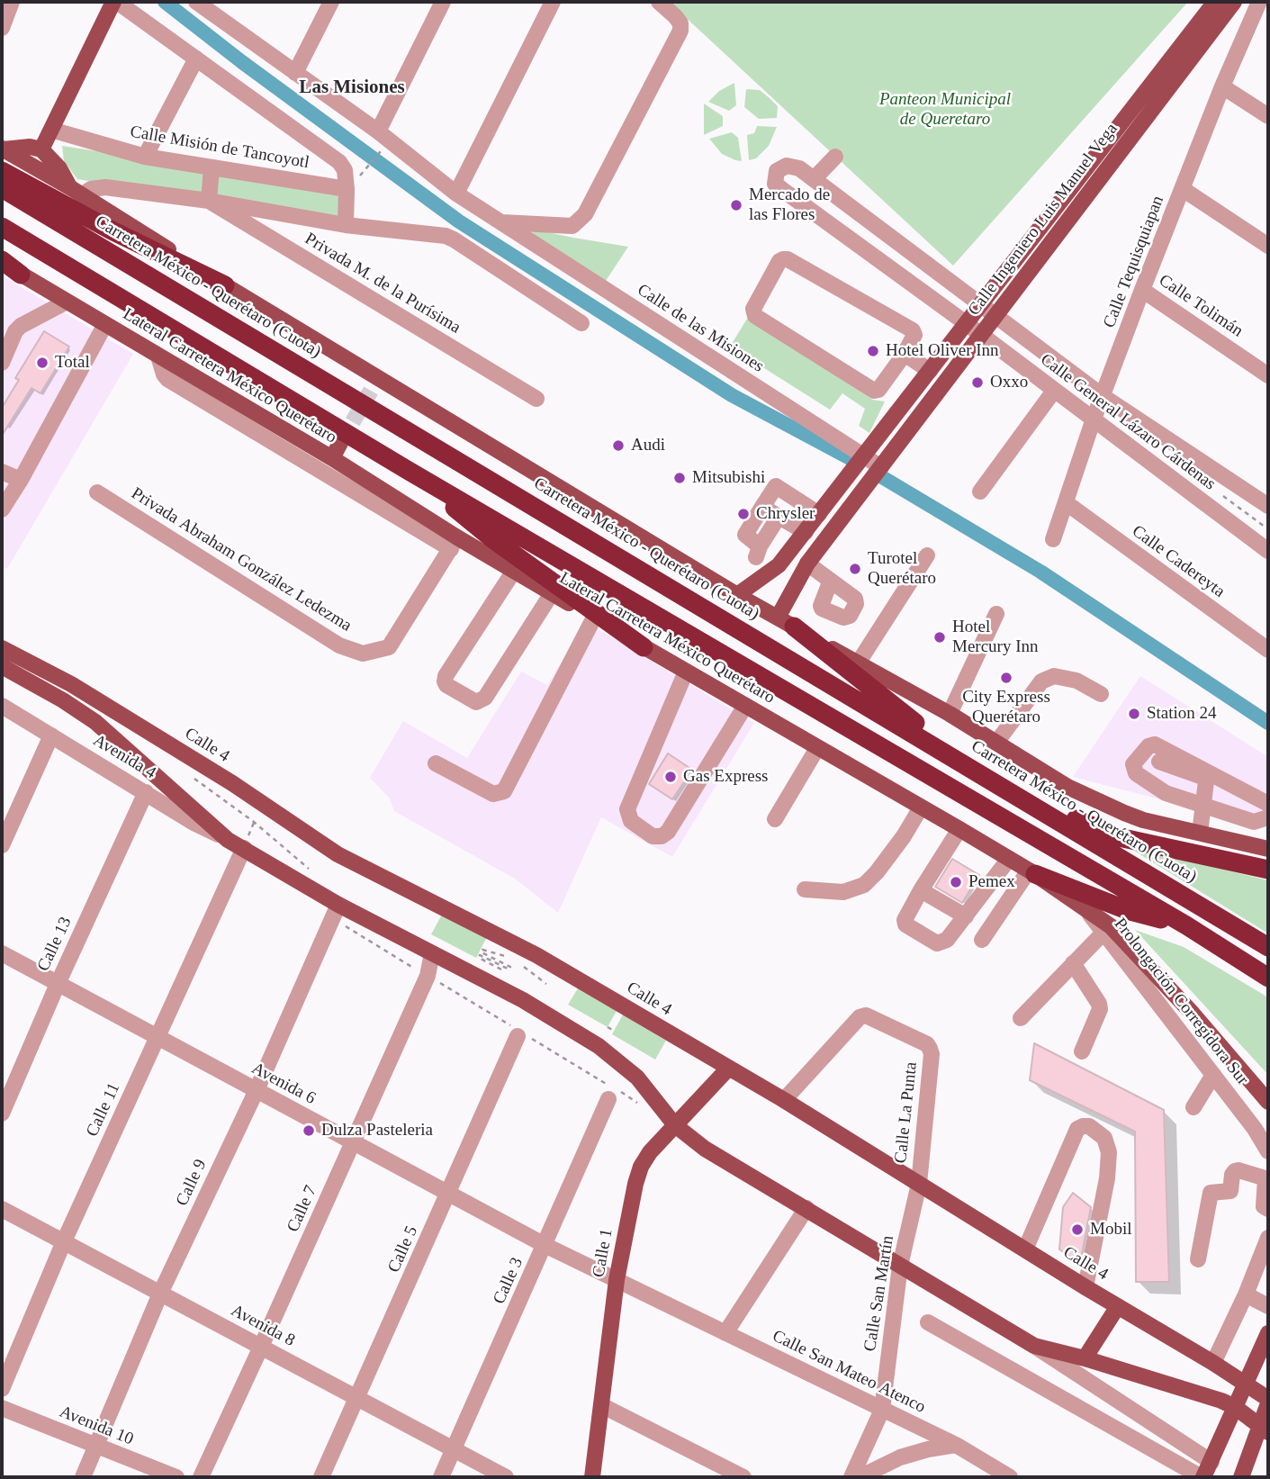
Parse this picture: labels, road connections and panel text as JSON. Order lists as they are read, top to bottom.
{
  "streets": {
    "highway": ["Carretera México - Querétaro (Cuota)"],
    "main road": [
      "Calle Ingeniero Luis Manuel Vega",
      "Lateral Carretera México Querétaro",
      "Calle 4",
      "Calle 1"
    ],
    "street": [
      "Calle Misión de Tancoyotl",
      "Calle Tequisquiapan",
      "Privada M. de la Purísima",
      "Calle Tolimán",
      "Calle de las Misiones",
      "Calle General Lázaro Cárdenas",
      "Privada Abraham González Ledezma",
      "Calle Cadereyta",
      "Avenida 4",
      "Calle 13",
      "Prolongación Corregidora Sur",
      "Avenida 6",
      "Calle 11",
      "Calle La Punta",
      "Calle 9",
      "Calle 7",
      "Calle 5",
      "Calle 3",
      "Calle San Martín",
      "Avenida 8",
      "Calle San Mateo Atenco",
      "Avenida 10"
    ]
  },
  "crossings": [
    ["Calle Ingeniero Luis Manuel Vega", "Calle de las Misiones"],
    ["Calle Ingeniero Luis Manuel Vega", "Calle General Lázaro Cárdenas"],
    ["Calle Tequisquiapan", "Calle Tolimán"],
    ["Calle Tequisquiapan", "Calle General Lázaro Cárdenas"],
    ["Calle Tequisquiapan", "Calle Cadereyta"],
    ["Lateral Carretera México Querétaro", "Privada Abraham González Ledezma"],
    ["Lateral Carretera México Querétaro", "Prolongación Corregidora Sur"],
    ["Calle 4", "Calle La Punta"],
    ["Calle 4", "Calle 1"],
    ["Calle 4", "Calle San Martín"],
    ["Avenida 4", "Calle 13"],
    ["Calle 13", "Avenida 6"],
    ["Avenida 6", "Calle 11"],
    ["Avenida 6", "Calle 9"],
    ["Avenida 6", "Calle 7"],
    ["Avenida 6", "Calle 5"],
    ["Avenida 6", "Calle 1"],
    ["Avenida 6", "Calle 3"],
    ["Avenida 6", "Calle San Mateo Atenco"],
    ["Calle 11", "Avenida 8"],
    ["Calle La Punta", "Calle San Martín"],
    ["Calle 9", "Avenida 8"],
    ["Calle 9", "Avenida 10"],
    ["Calle 7", "Avenida 8"],
    ["Calle 5", "Avenida 8"],
    ["Calle 1", "Calle San Mateo Atenco"],
    ["Calle 3", "Avenida 8"],
    ["Calle San Martín", "Calle San Mateo Atenco"]
  ],
  "districts": ["Las Misiones"],
  "parks": ["Panteon Municipal de Queretaro"],
  "places": [
    "Mercado de las Flores",
    "Hotel Oliver Inn",
    "Total",
    "Oxxo",
    "Audi",
    "Mitsubishi",
    "Chrysler",
    "Turotel Querétaro",
    "Hotel Mercury Inn",
    "City Express Querétaro",
    "Station 24",
    "Gas Express",
    "Pemex",
    "Dulza Pasteleria",
    "Mobil"
  ]
}
